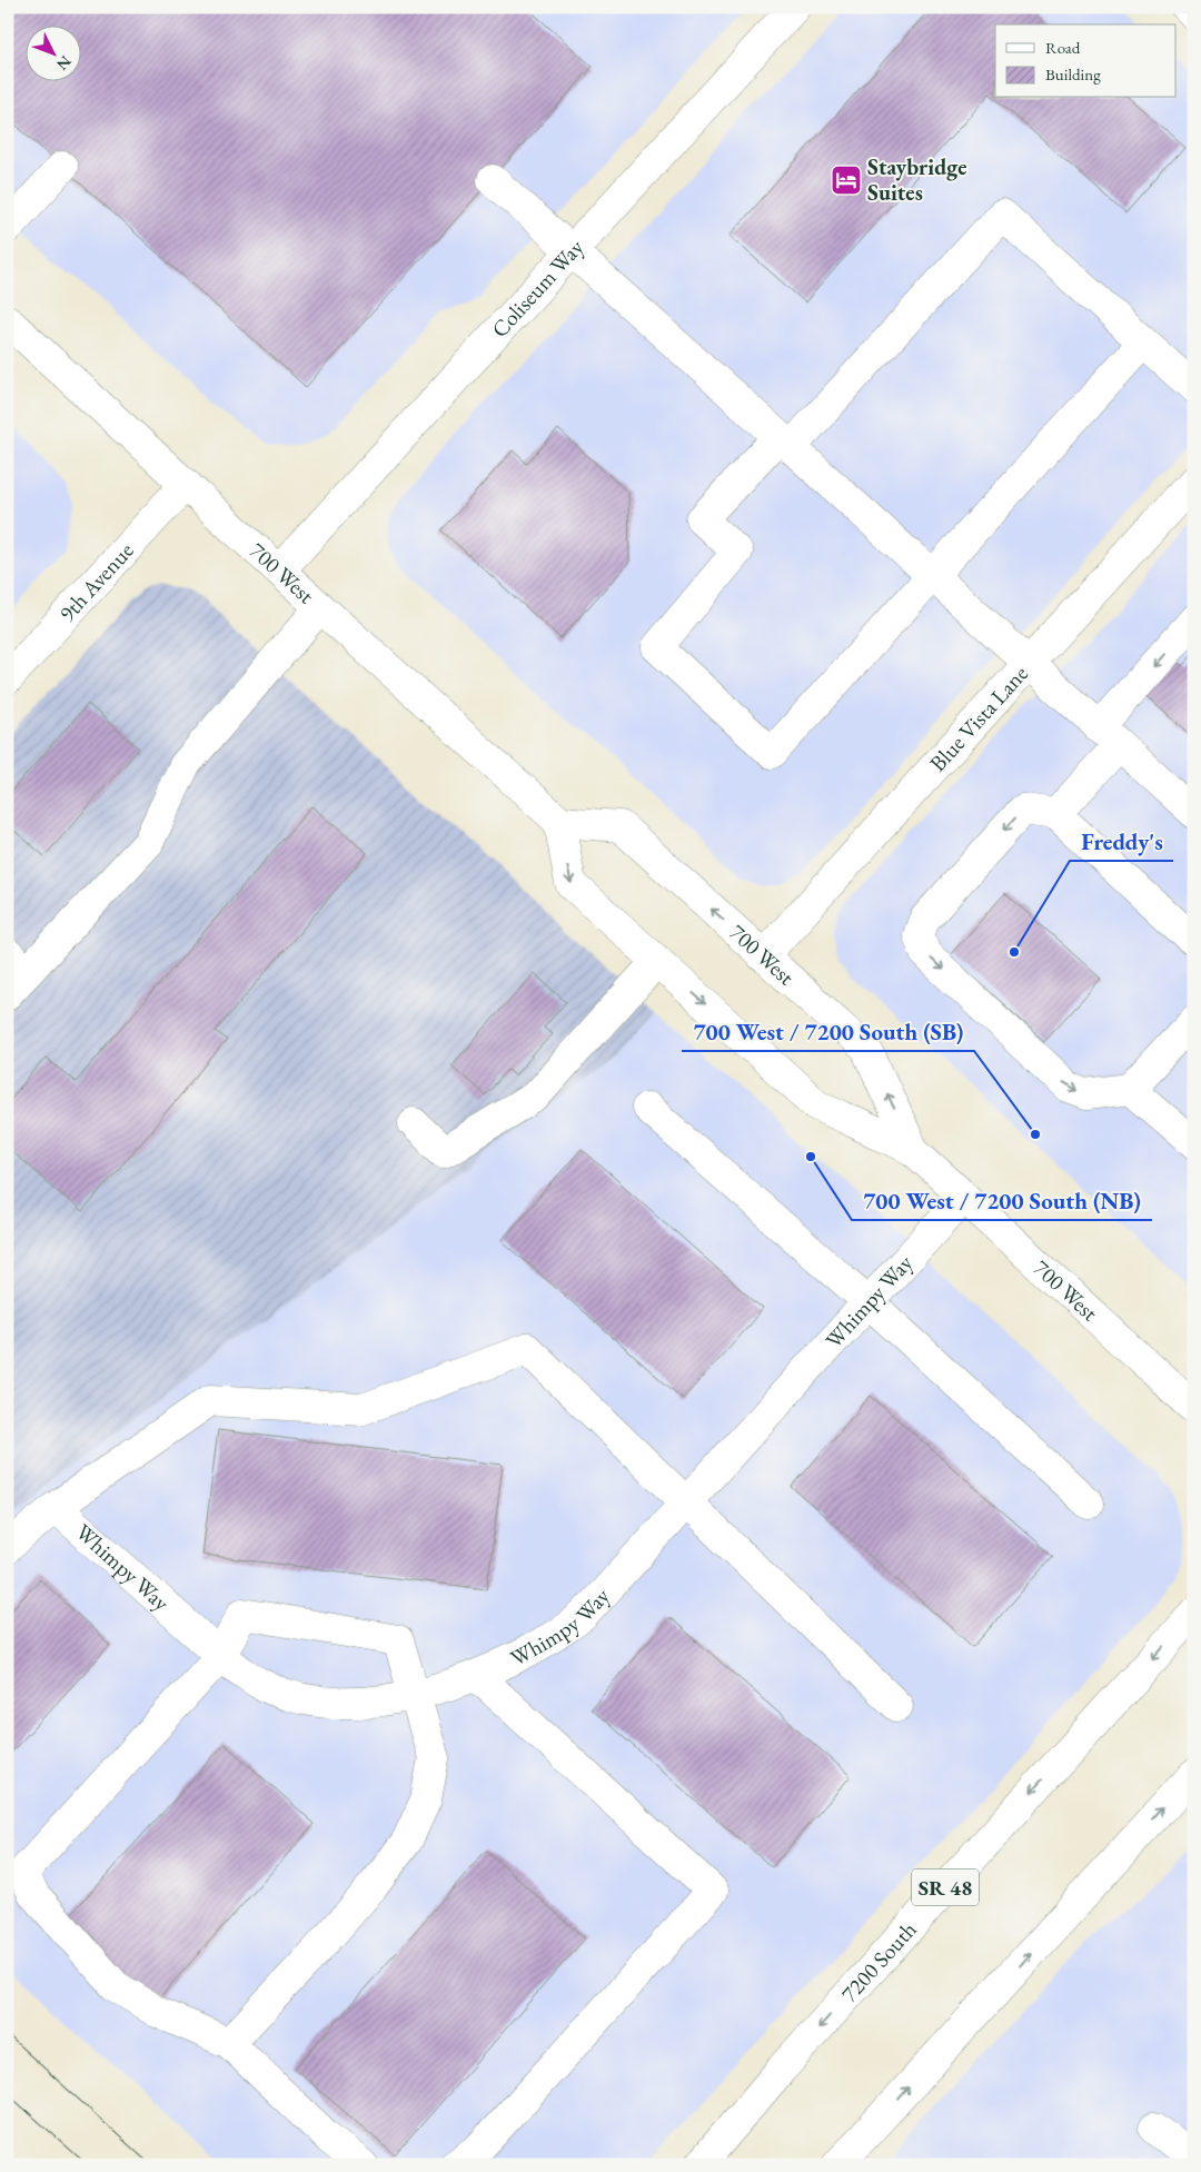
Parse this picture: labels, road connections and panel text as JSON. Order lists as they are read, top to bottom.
{
  "streets": {
    "main road": [
      "Coliseum Way",
      "700 West",
      "9th Avenue",
      "Blue Vista Lane",
      "Whimpy Way",
      "SR 48",
      "7200 South"
    ]
  },
  "crossings": [
    ["Coliseum Way", "700 West"],
    ["700 West", "9th Avenue"],
    ["700 West", "Blue Vista Lane"],
    ["700 West", "Whimpy Way"]
  ],
  "places": {
    "hotel": ["Staybridge Suites"],
    "other": ["Freddy's", "700 West / 7200 South (SB)", "700 West / 7200 South (NB)"]
  },
  "legend": ["Road", "Building"],
  "north": "bottom right"
}
